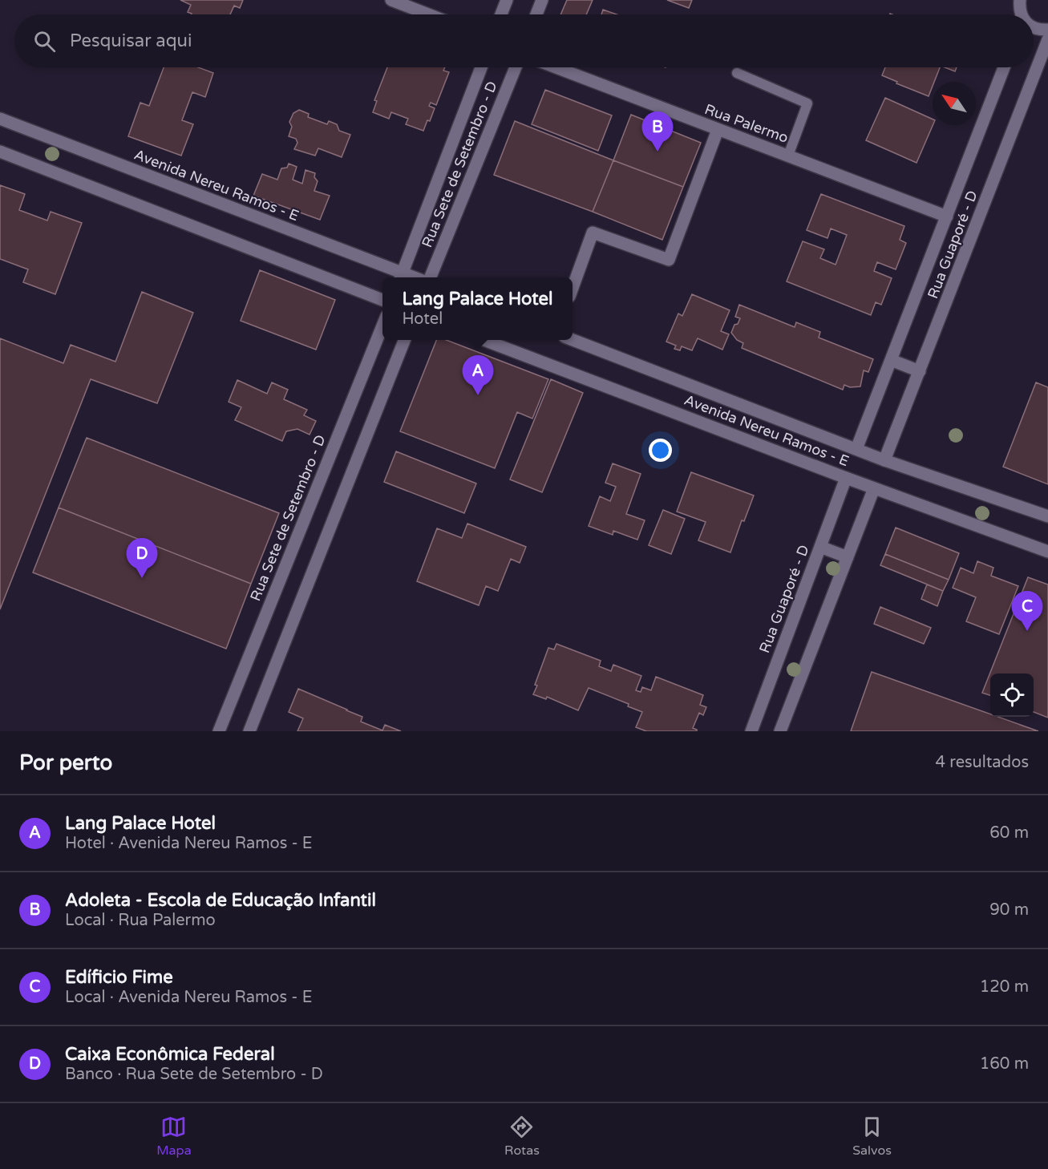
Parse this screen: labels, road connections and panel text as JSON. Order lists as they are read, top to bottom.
{
  "streets": {
    "street": [
      "Rua Palermo",
      "Rua Sete de Setembro - D",
      "Avenida Nereu Ramos - E",
      "Rua Guaporé - D"
    ]
  },
  "crossings": [
    ["Rua Palermo", "Rua Guaporé - D"],
    ["Rua Sete de Setembro - D", "Avenida Nereu Ramos - E"],
    ["Avenida Nereu Ramos - E", "Rua Guaporé - D"]
  ],
  "north": "top left",
  "page": {
    "search": "Pesquisar aqui",
    "pins": [
      "B",
      "A",
      "D",
      "C"
    ],
    "popup": ["Lang Palace Hotel", "Hotel"],
    "heading": ["Por perto", "4 resultados"],
    "list": [
      {
        "mark": "A",
        "name": "Lang Palace Hotel",
        "note": "Hotel · Avenida Nereu Ramos - E",
        "value": "60 m"
      },
      {
        "mark": "B",
        "name": "Adoleta - Escola de Educação Infantil",
        "note": "Local · Rua Palermo",
        "value": "90 m"
      },
      {
        "mark": "C",
        "name": "Edíficio Fime",
        "note": "Local · Avenida Nereu Ramos - E",
        "value": "120 m"
      },
      {
        "mark": "D",
        "name": "Caixa Econômica Federal",
        "note": "Banco · Rua Sete de Setembro - D",
        "value": "160 m"
      }
    ],
    "nav": ["Mapa", "Rotas", "Salvos"]
  }
}
